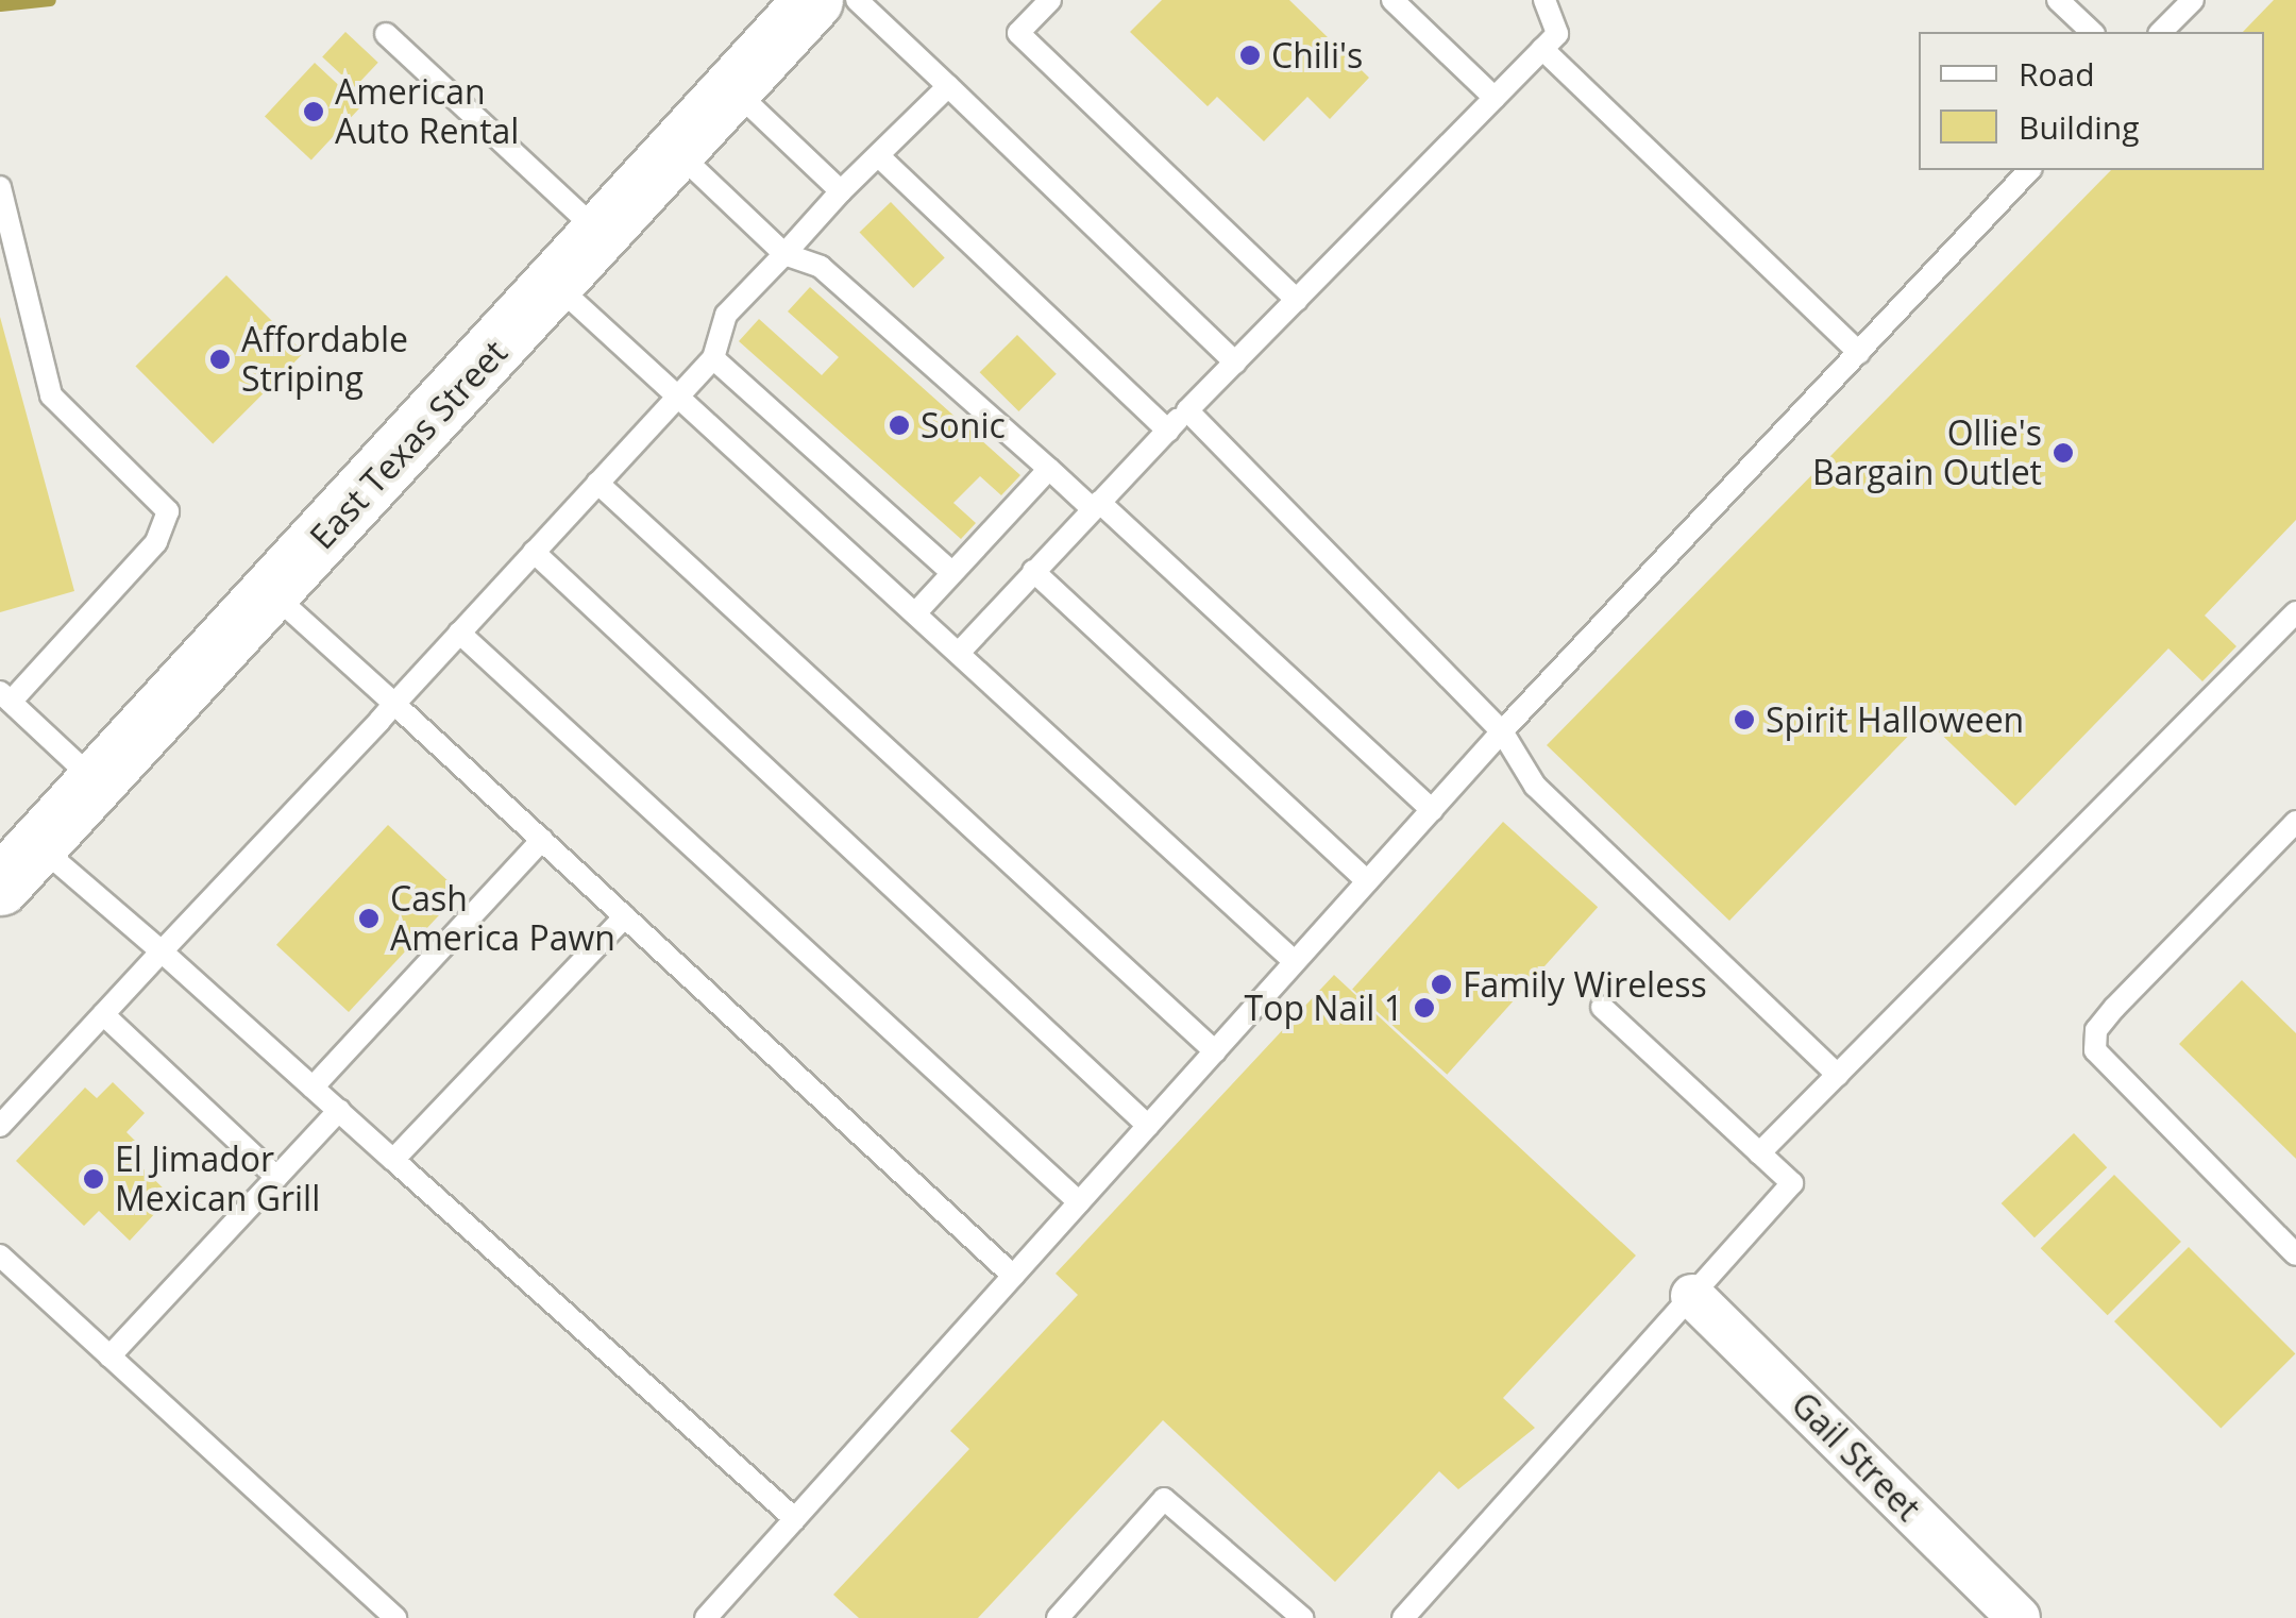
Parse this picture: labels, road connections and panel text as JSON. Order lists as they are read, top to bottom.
{
  "streets": {
    "main road": ["East Texas Street"],
    "street": ["Gail Street"]
  },
  "places": [
    "Chili's",
    "American Auto Rental",
    "Affordable Striping",
    "Sonic",
    "Ollie's Bargain Outlet",
    "Spirit Halloween",
    "Cash America Pawn",
    "Family Wireless",
    "Top Nail 1",
    "El Jimador Mexican Grill"
  ],
  "legend": ["Road", "Building"]
}
